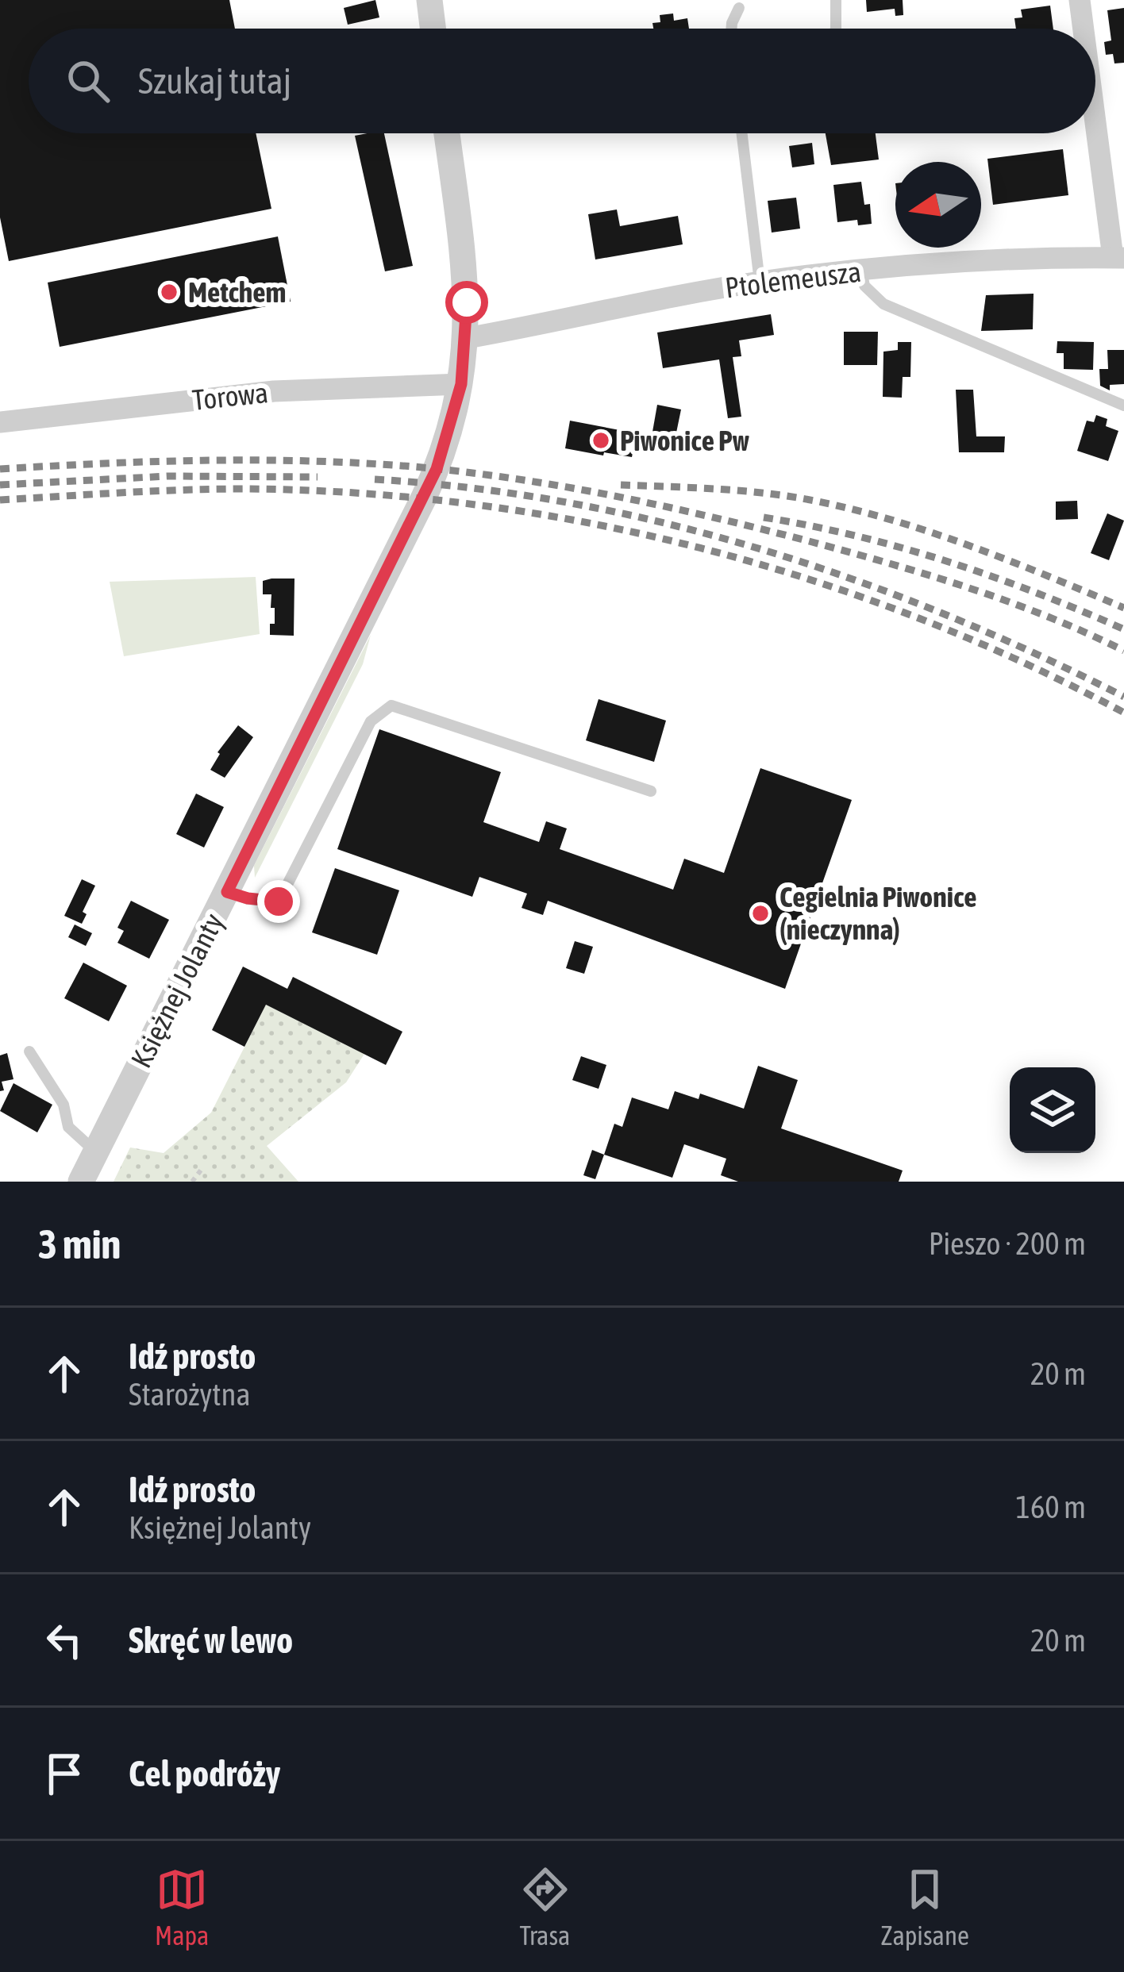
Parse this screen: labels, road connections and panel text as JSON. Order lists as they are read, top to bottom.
{
  "streets": {
    "street": ["Ptolemeusza", "Torowa", "Księżnej Jolanty"]
  },
  "crossings": [
    ["Ptolemeusza", "Księżnej Jolanty"],
    ["Torowa", "Księżnej Jolanty"]
  ],
  "places": ["Metchem", "Piwonice Pw", "Cegielnia Piwonice (nieczynna)"],
  "north": "left",
  "page": {
    "search": "Szukaj tutaj",
    "heading": ["3 min", "Pieszo · 200 m"],
    "list": [
      ["Idź prosto", "Starożytna", "20 m"],
      ["Idź prosto", "Księżnej Jolanty", "160 m"],
      ["Skręć w lewo", "20 m"],
      "Cel podróży"
    ],
    "nav": ["Mapa", "Trasa", "Zapisane"]
  }
}
